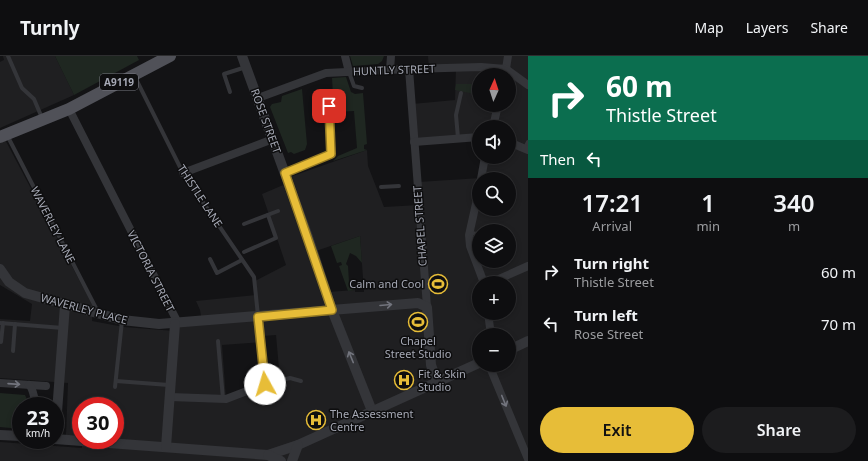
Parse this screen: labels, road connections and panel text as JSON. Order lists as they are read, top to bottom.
{
  "streets": {
    "main road": ["A9119"],
    "street": [
      "HUNTLY STREET",
      "ROSE STREET",
      "CHAPEL STREET",
      "VICTORIA STREET",
      "WAVERLEY PLACE"
    ],
    "lane": ["THISTLE LANE", "WAVERLEY LANE"]
  },
  "crossings": [
    ["HUNTLY STREET", "ROSE STREET"],
    ["HUNTLY STREET", "CHAPEL STREET"],
    ["A9119", "THISTLE LANE"],
    ["A9119", "WAVERLEY LANE"],
    ["A9119", "VICTORIA STREET"],
    ["ROSE STREET", "WAVERLEY PLACE"],
    ["THISTLE LANE", "WAVERLEY PLACE"],
    ["WAVERLEY LANE", "WAVERLEY PLACE"],
    ["CHAPEL STREET", "WAVERLEY PLACE"],
    ["VICTORIA STREET", "WAVERLEY PLACE"]
  ],
  "places": {
    "sports": ["Calm and Cool", "Chapel Street Studio"],
    "hospital": ["Fit & Skin Studio", "The Assessment Centre"]
  },
  "north": "top",
  "page": {
    "header": "Turnly",
    "nav": ["Map", "Layers", "Share"],
    "turn": ["60 m", "Thistle Street"],
    "map_buttons": ["+", "−"],
    "then": "Then",
    "eta": [
      "17:21",
      "Arrival",
      "1",
      "min",
      "340",
      "m"
    ],
    "list": [
      {
        "name": "Turn right",
        "note": "Thistle Street",
        "value": "60 m"
      },
      {
        "name": "Turn left",
        "note": "Rose Street",
        "value": "70 m"
      }
    ],
    "speed": "23 km/h",
    "limit": "30",
    "buttons": ["Exit", "Share"]
  }
}
